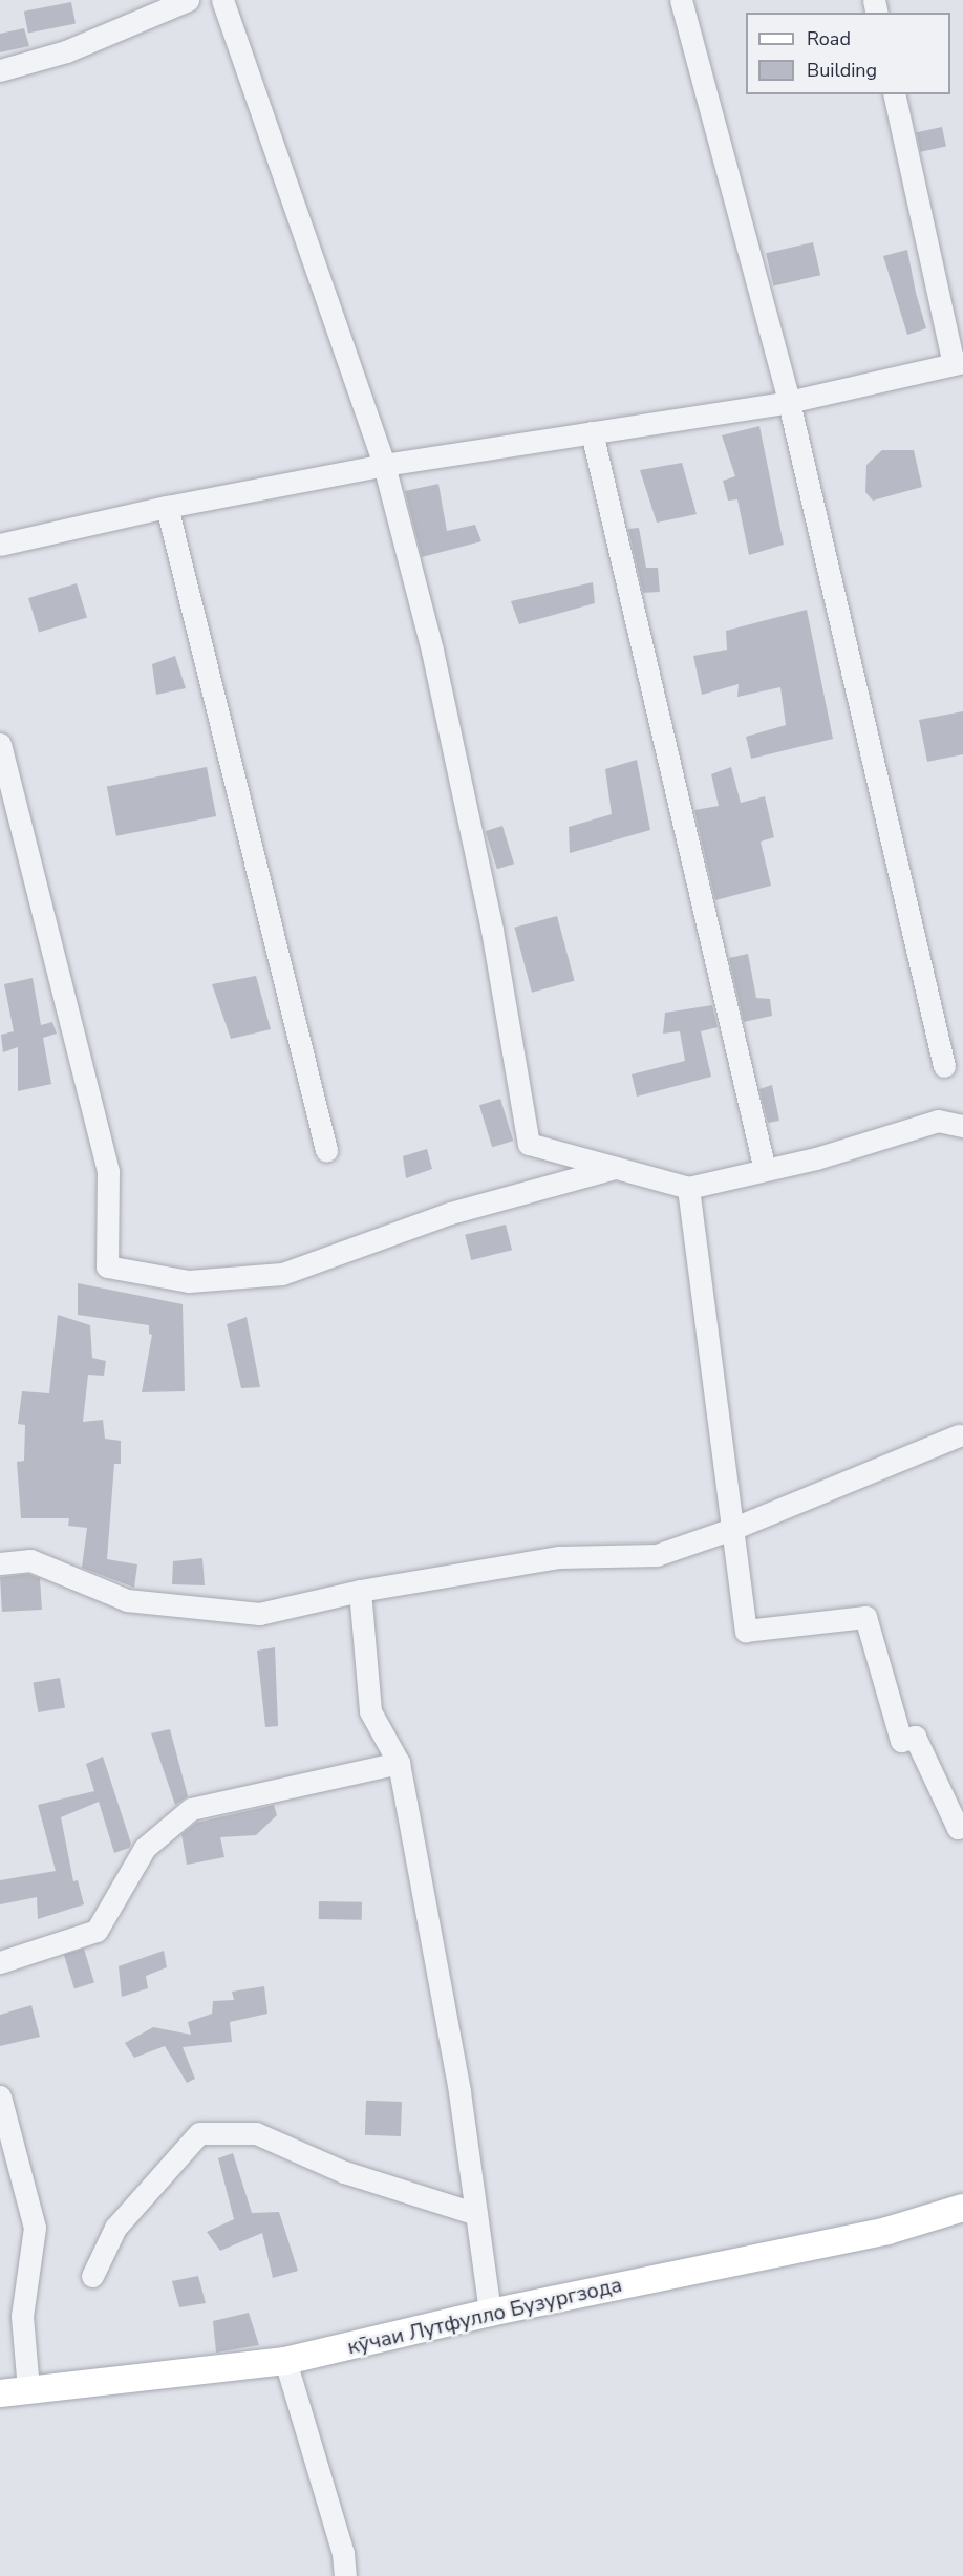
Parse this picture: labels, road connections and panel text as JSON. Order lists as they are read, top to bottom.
{
  "streets": {
    "main road": ["кӯчаи Лутфулло Бузургзода"]
  },
  "legend": ["Road", "Building"]
}
